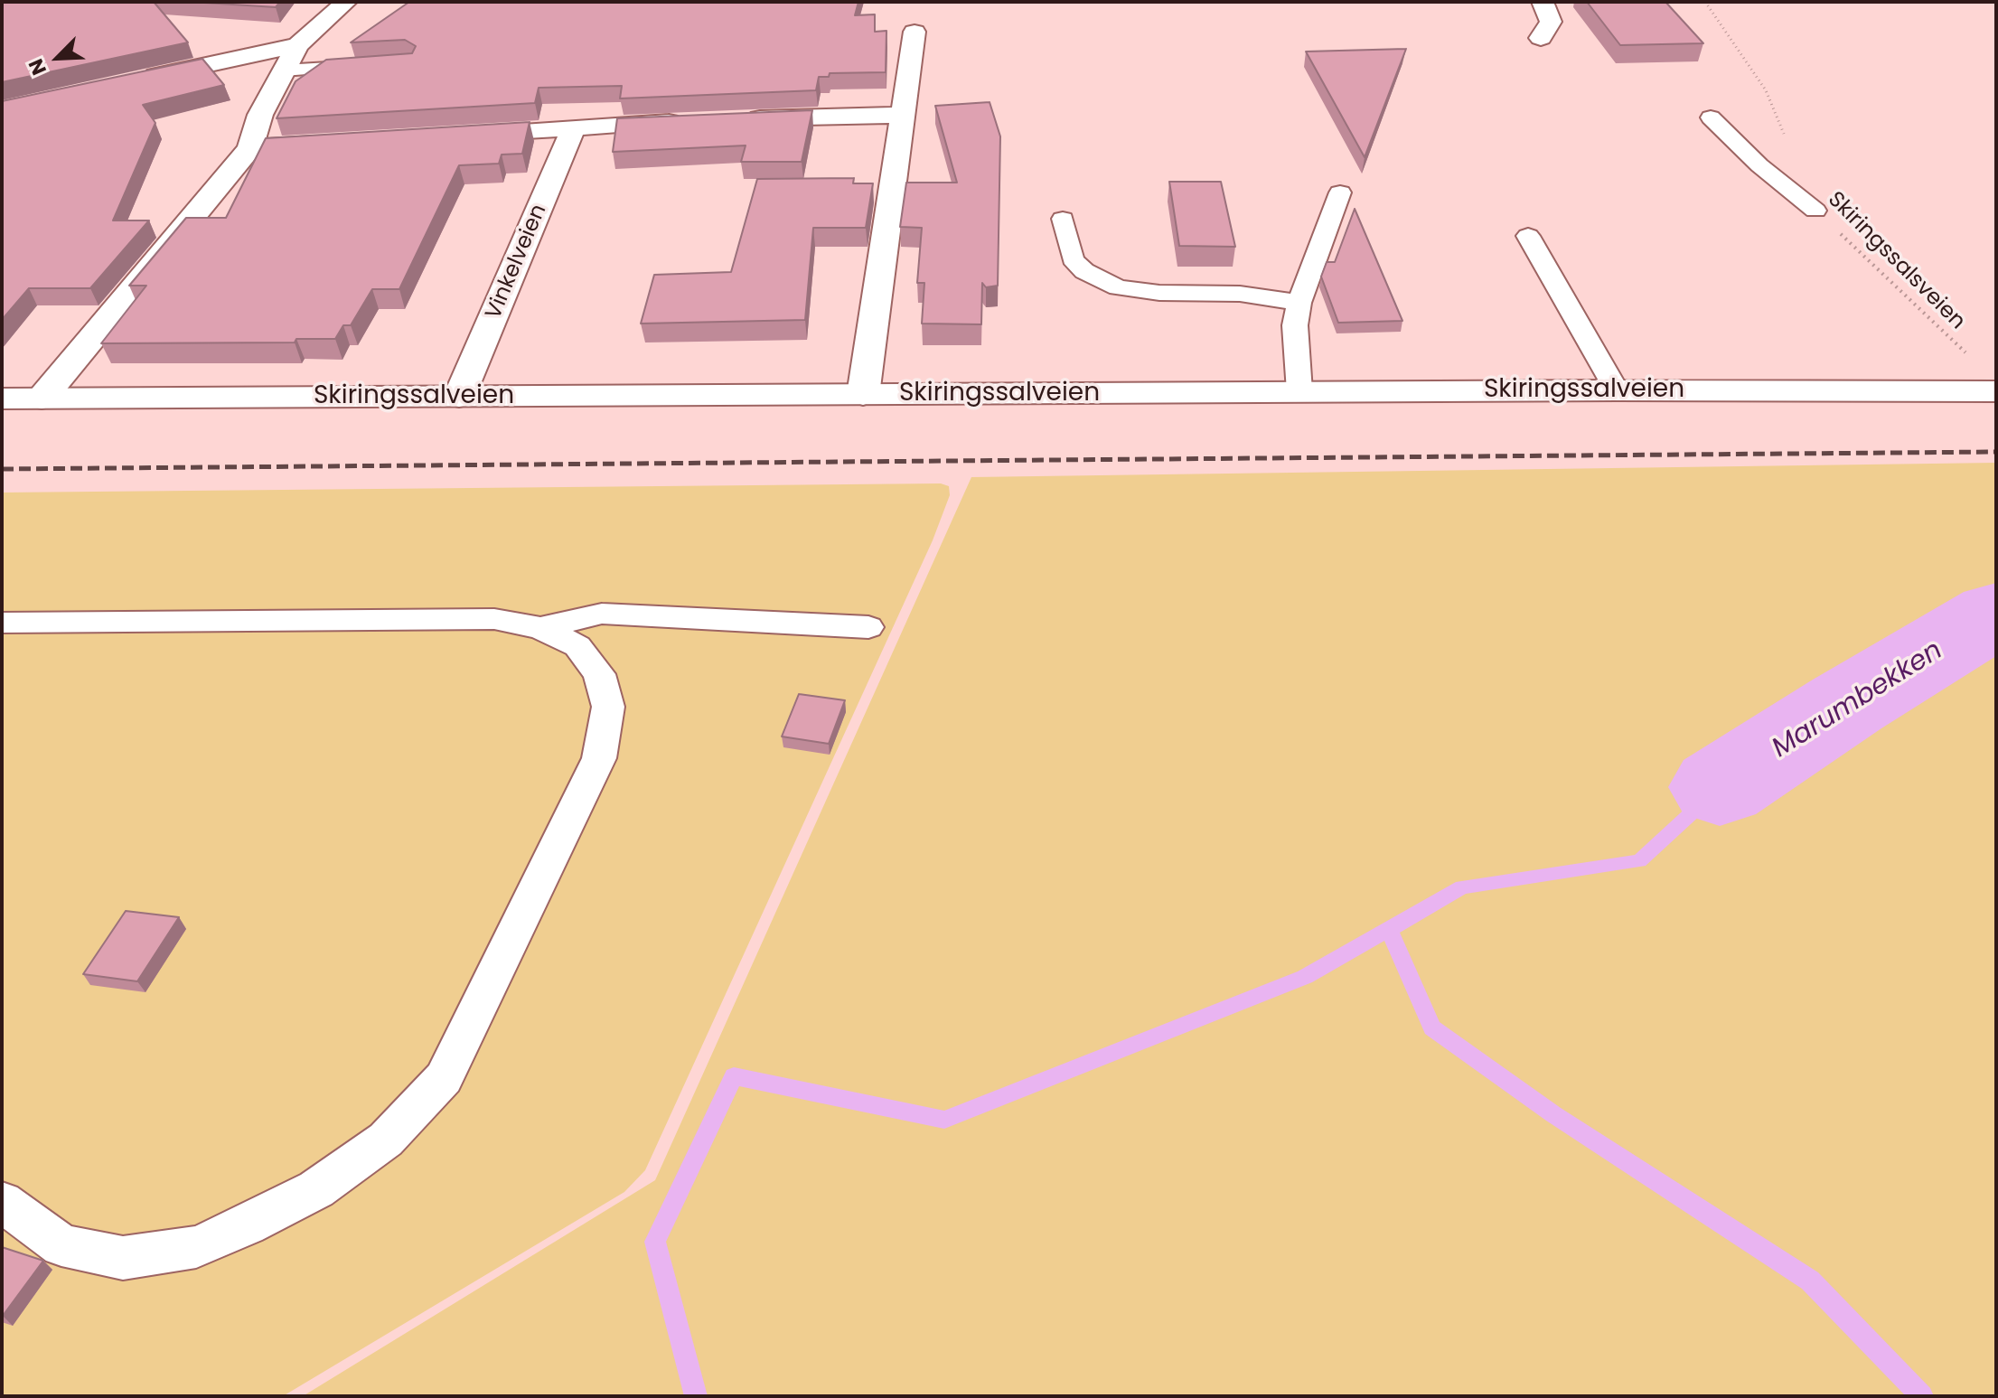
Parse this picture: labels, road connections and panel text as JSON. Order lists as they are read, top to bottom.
{
  "streets": {
    "street": ["Vinkelveien", "Skiringssalveien"],
    "path": ["Skiringssalsveien"]
  },
  "crossings": [
    ["Vinkelveien", "Skiringssalveien"]
  ],
  "water": ["Marumbekken"],
  "north": "bottom left"
}
